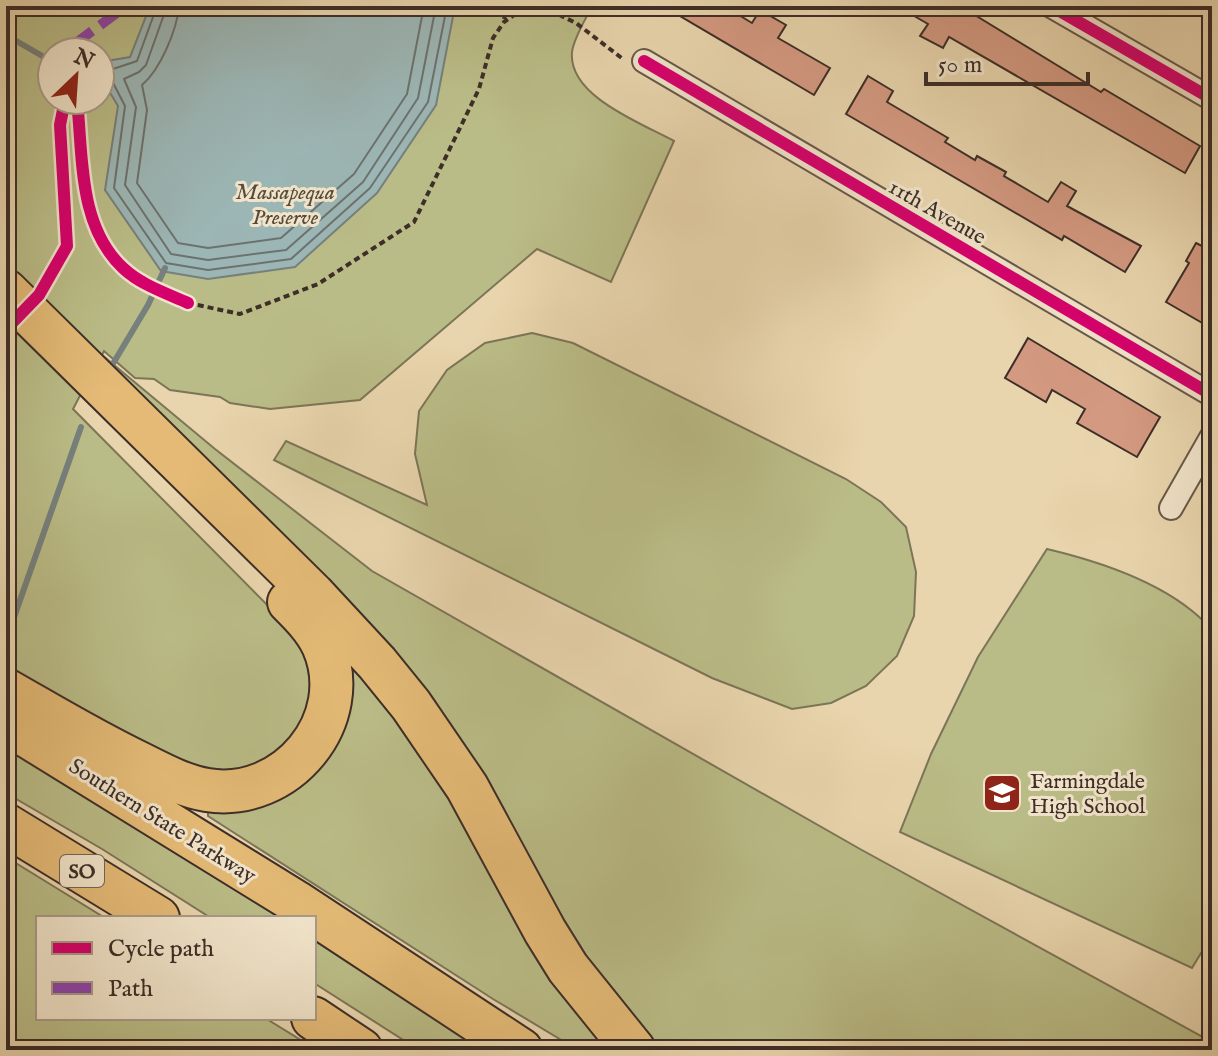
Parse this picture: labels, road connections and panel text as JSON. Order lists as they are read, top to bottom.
{
  "streets": {
    "highway": ["Southern State Parkway", "SO"],
    "street": ["11th Avenue"]
  },
  "parks": ["Massapequa Preserve"],
  "places": {
    "school or university": ["Farmingdale High School"]
  },
  "legend": ["Cycle path", "Path"],
  "scale_bar": "50 m",
  "north": "top right"
}
